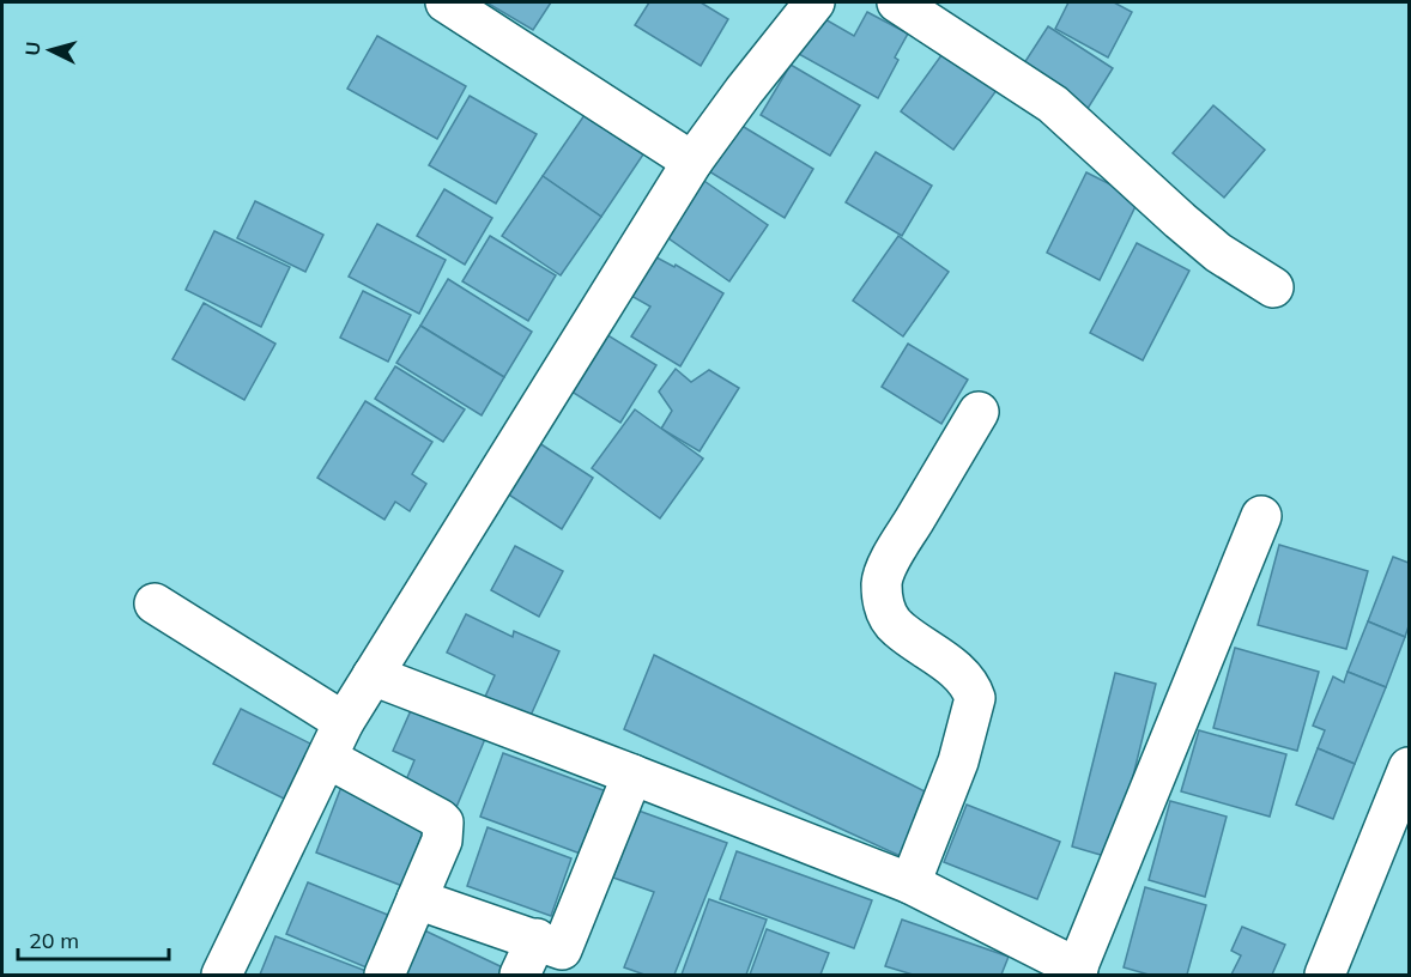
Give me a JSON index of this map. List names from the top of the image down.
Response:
{
  "scale_bar": "20 m",
  "north": "left"
}
